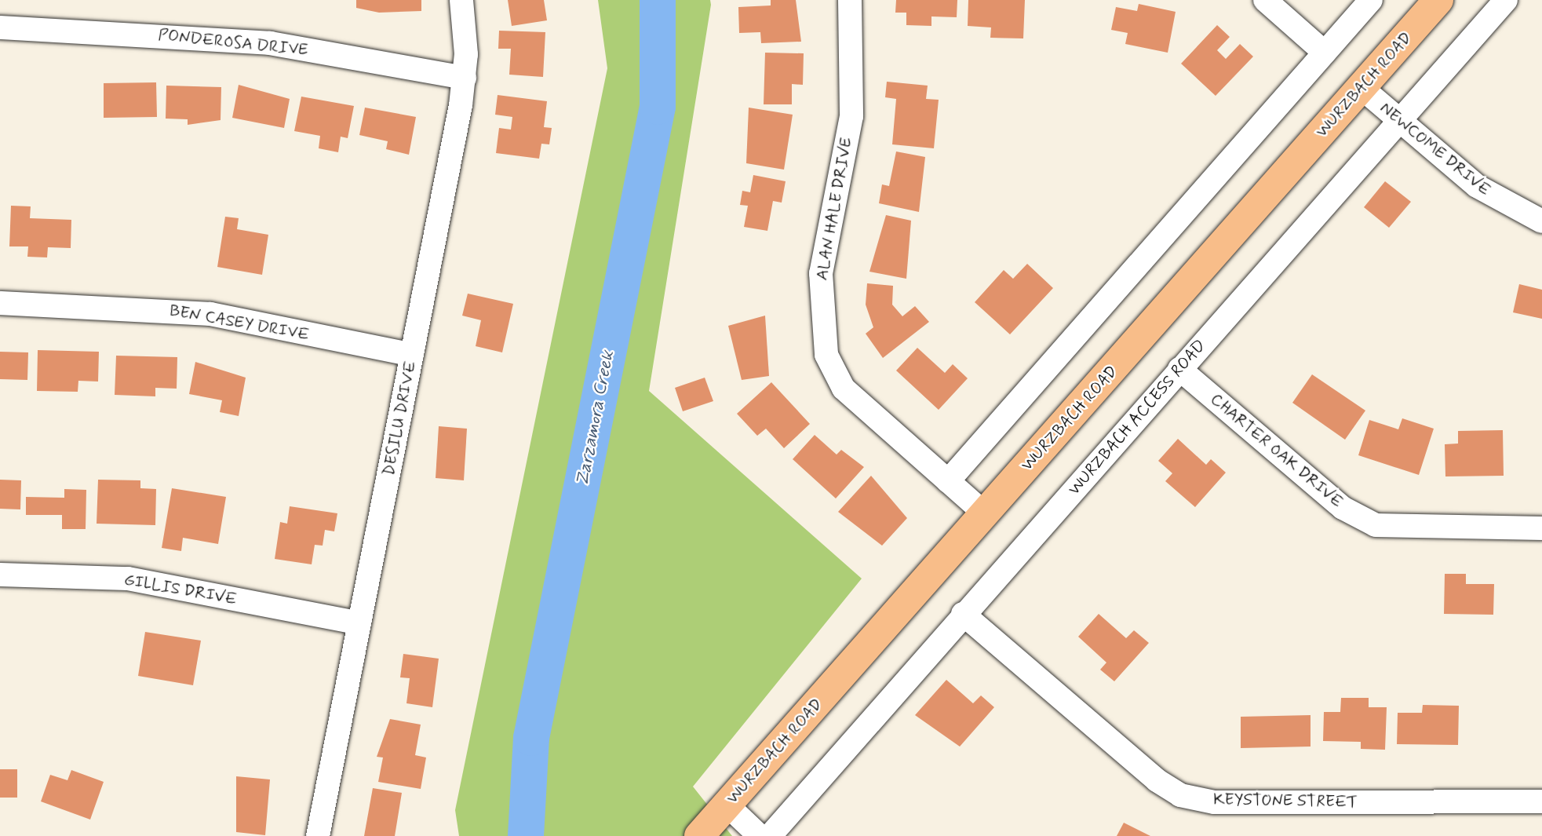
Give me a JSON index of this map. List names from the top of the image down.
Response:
{
  "streets": {
    "main road": ["WURZBACH ROAD"],
    "street": [
      "PONDEROSA DRIVE",
      "NEWCOME DRIVE",
      "ALAN HALE DRIVE",
      "BEN CASEY DRIVE",
      "WURZBACH ACCESS ROAD",
      "DESILU DRIVE",
      "CHARTER OAK DRIVE",
      "GILLIS DRIVE",
      "KEYSTONE STREET"
    ]
  },
  "crossings": [
    ["PONDEROSA DRIVE", "DESILU DRIVE"],
    ["WURZBACH ROAD", "NEWCOME DRIVE"],
    ["WURZBACH ROAD", "ALAN HALE DRIVE"],
    ["NEWCOME DRIVE", "WURZBACH ACCESS ROAD"],
    ["BEN CASEY DRIVE", "DESILU DRIVE"],
    ["WURZBACH ACCESS ROAD", "CHARTER OAK DRIVE"],
    ["WURZBACH ACCESS ROAD", "KEYSTONE STREET"],
    ["DESILU DRIVE", "GILLIS DRIVE"]
  ],
  "water": ["Zarzamora Creek"]
}
